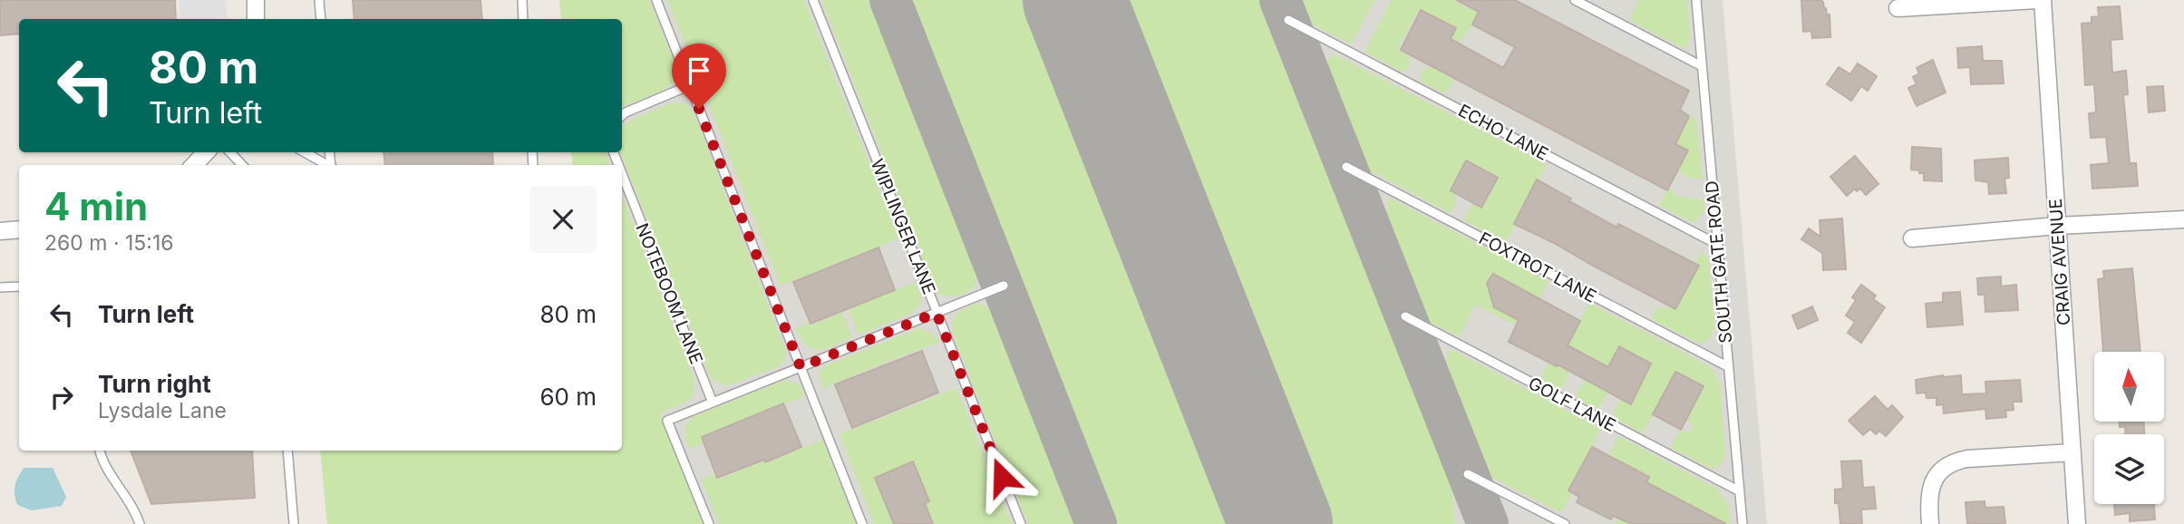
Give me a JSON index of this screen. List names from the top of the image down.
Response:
{
  "streets": {
    "street": ["CRAIG AVENUE"],
    "lane": [
      "ECHO LANE",
      "WIPLINGER LANE",
      "SOUTH GATE ROAD",
      "FOXTROT LANE",
      "NOTEBOOM LANE",
      "GOLF LANE"
    ]
  },
  "crossings": [
    ["ECHO LANE", "SOUTH GATE ROAD"],
    ["SOUTH GATE ROAD", "FOXTROT LANE"],
    ["SOUTH GATE ROAD", "GOLF LANE"]
  ],
  "north": "top",
  "page": {
    "turn": ["80 m", "Turn left"],
    "heading": ["4 min", "260 m · 15:16"],
    "list": [
      {
        "name": "Turn left",
        "value": "80 m"
      },
      {
        "name": "Turn right",
        "note": "Lysdale Lane",
        "value": "60 m"
      }
    ]
  }
}
